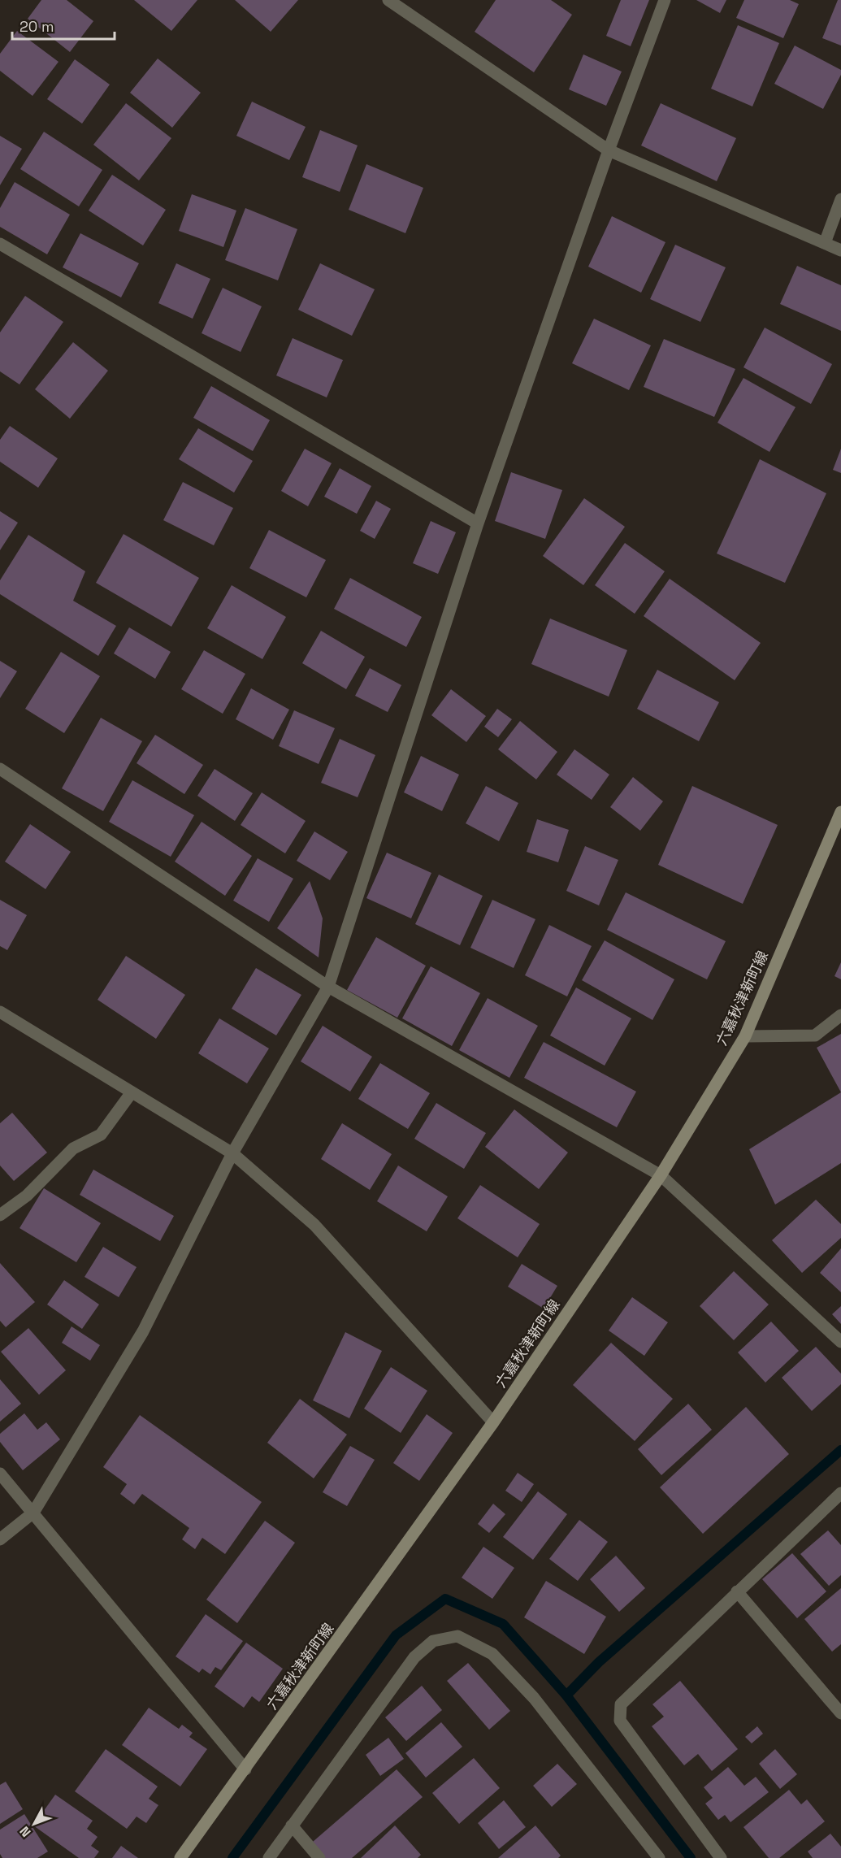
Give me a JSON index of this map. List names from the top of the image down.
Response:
{
  "streets": {
    "main road": ["六嘉秋津新町線"]
  },
  "scale_bar": "20 m",
  "north": "bottom left"
}
